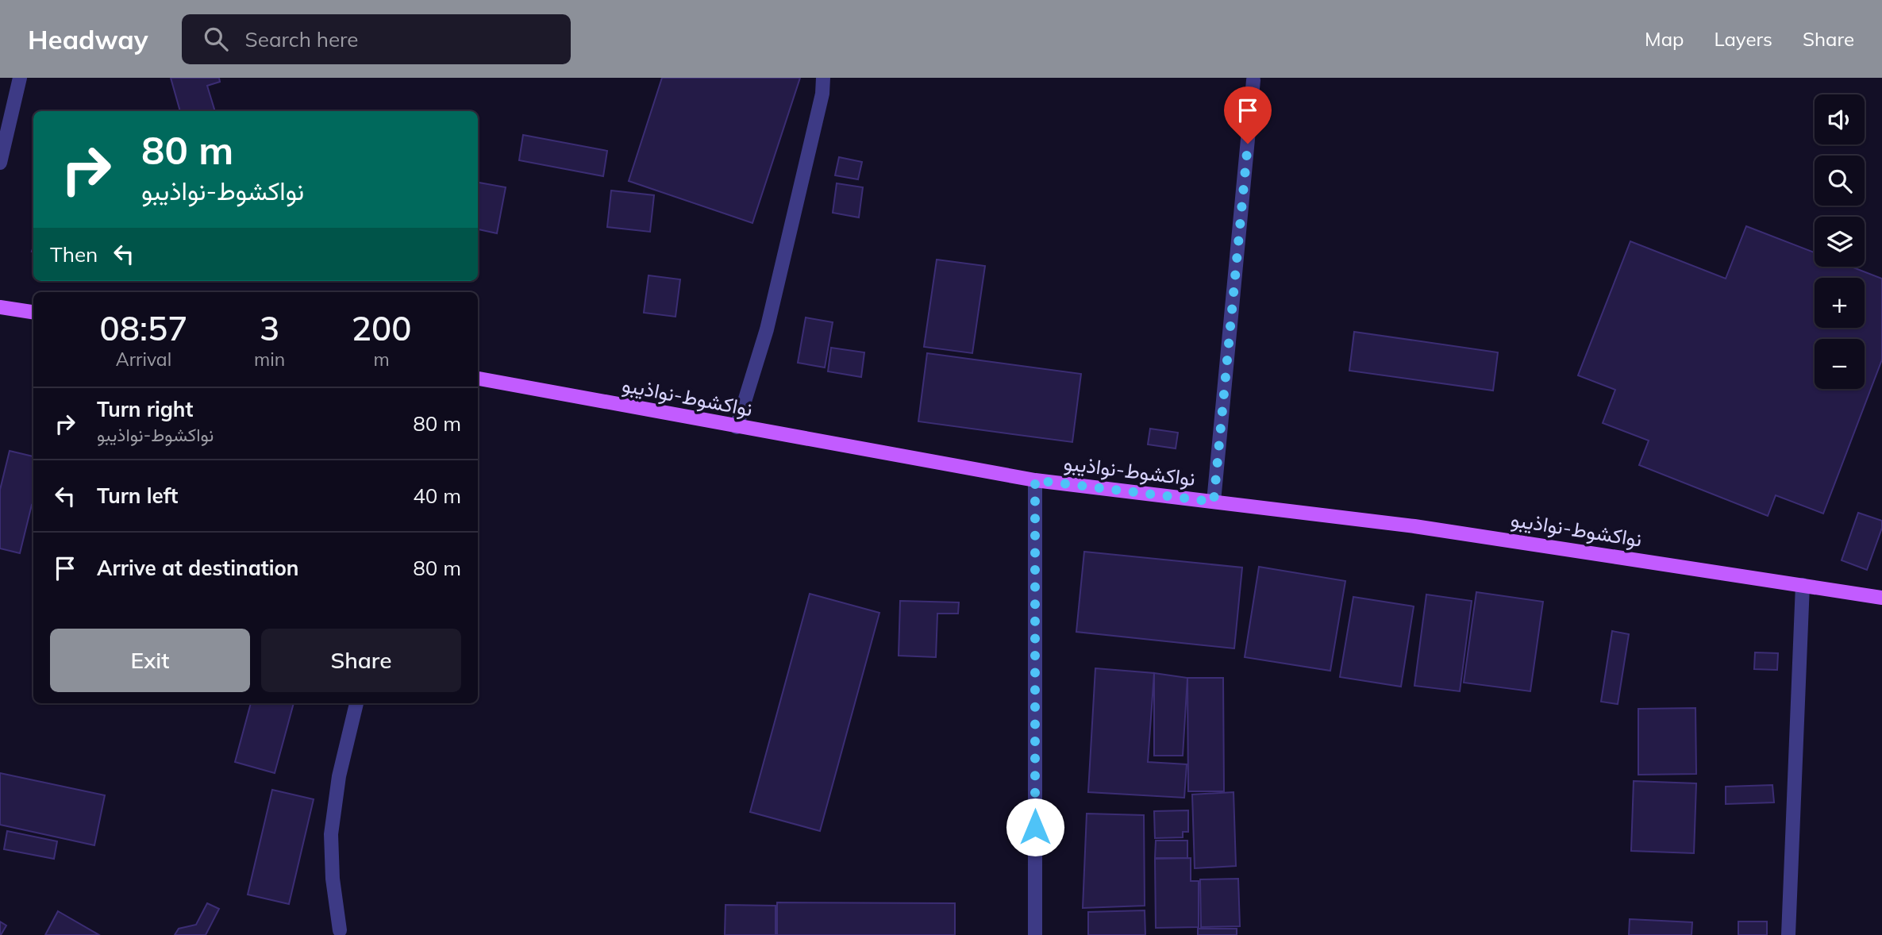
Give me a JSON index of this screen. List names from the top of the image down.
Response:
{
  "streets": {
    "main road": ["نواكشوط-نواذيبو"]
  },
  "page": {
    "header": "Headway",
    "search": "Search here",
    "nav": ["Map", "Layers", "Share"],
    "map_buttons": ["+", "−"],
    "turn": ["80 m", "نواكشوط-نواذيبو"],
    "then": "Then",
    "eta": [
      "08:57",
      "Arrival",
      "3",
      "min",
      "200",
      "m"
    ],
    "list": [
      {
        "name": "Turn right",
        "note": "نواكشوط-نواذيبو",
        "value": "80 m"
      },
      {
        "name": "Turn left",
        "value": "40 m"
      },
      {
        "name": "Arrive at destination",
        "value": "80 m"
      }
    ],
    "buttons": ["Exit", "Share"]
  }
}
